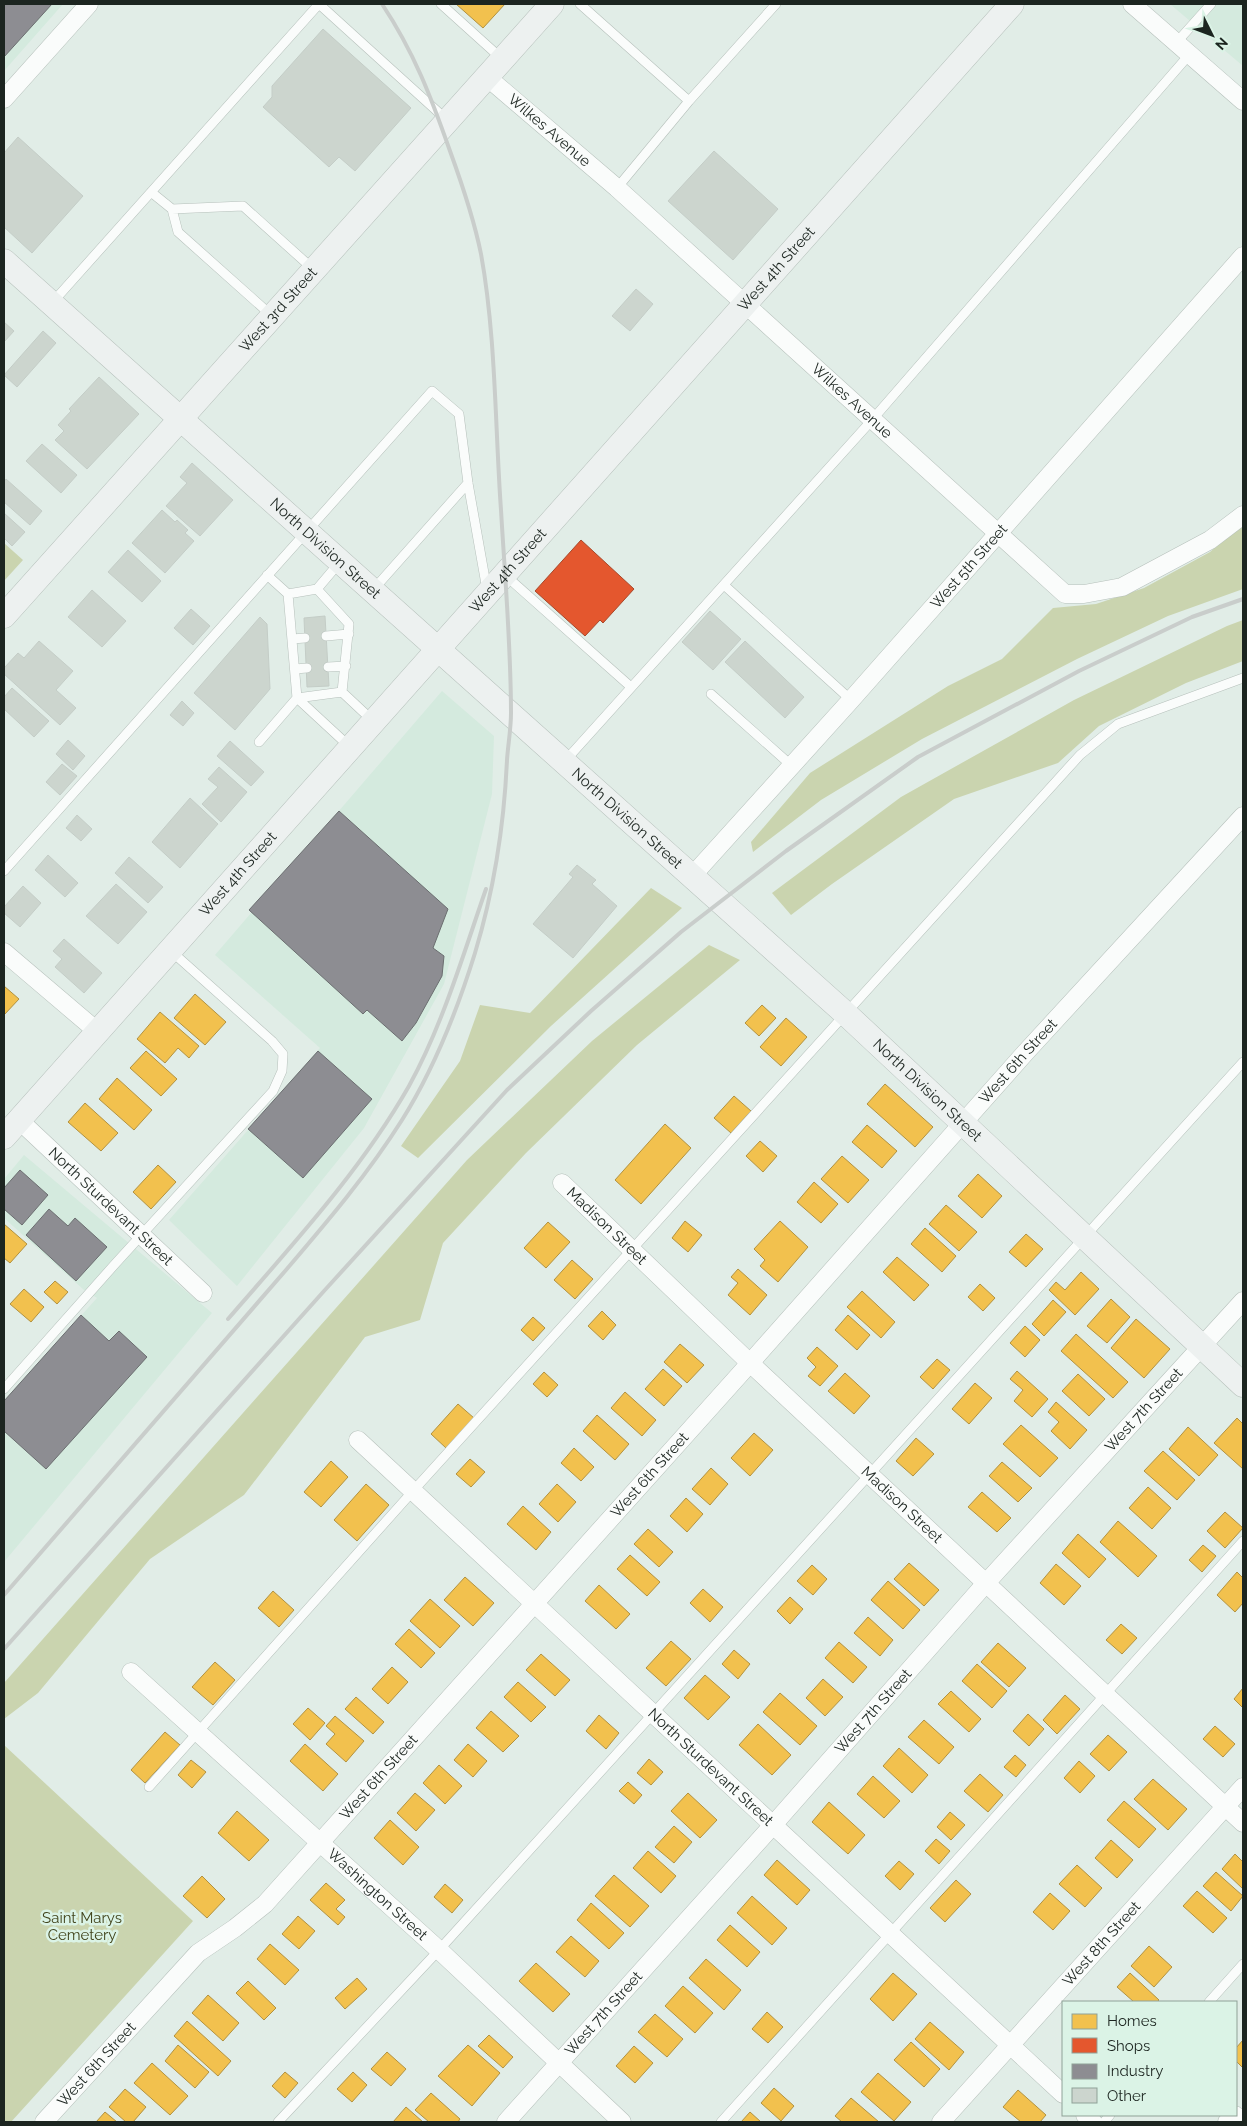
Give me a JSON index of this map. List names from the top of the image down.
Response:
{
  "streets": {
    "main road": ["West 4th Street", "West 3rd Street", "North Division Street"],
    "street": [
      "Wilkes Avenue",
      "West 5th Street",
      "West 6th Street",
      "North Sturdevant Street",
      "Madison Street",
      "West 7th Street",
      "Washington Street",
      "West 8th Street"
    ]
  },
  "crossings": [
    ["Wilkes Avenue", "West 4th Street"],
    ["Wilkes Avenue", "West 3rd Street"],
    ["Wilkes Avenue", "West 5th Street"],
    ["West 4th Street", "North Division Street"],
    ["West 4th Street", "North Sturdevant Street"],
    ["West 3rd Street", "North Division Street"],
    ["North Division Street", "West 5th Street"],
    ["North Division Street", "West 6th Street"],
    ["North Division Street", "West 7th Street"],
    ["West 6th Street", "North Sturdevant Street"],
    ["West 6th Street", "Madison Street"],
    ["West 6th Street", "Washington Street"],
    ["North Sturdevant Street", "West 7th Street"],
    ["North Sturdevant Street", "West 8th Street"],
    ["Madison Street", "West 7th Street"],
    ["Madison Street", "West 8th Street"],
    ["West 7th Street", "Washington Street"]
  ],
  "parks": ["Saint Marys Cemetery"],
  "legend": [
    "Homes",
    "Shops",
    "Industry",
    "Other"
  ],
  "north": "bottom right"
}
